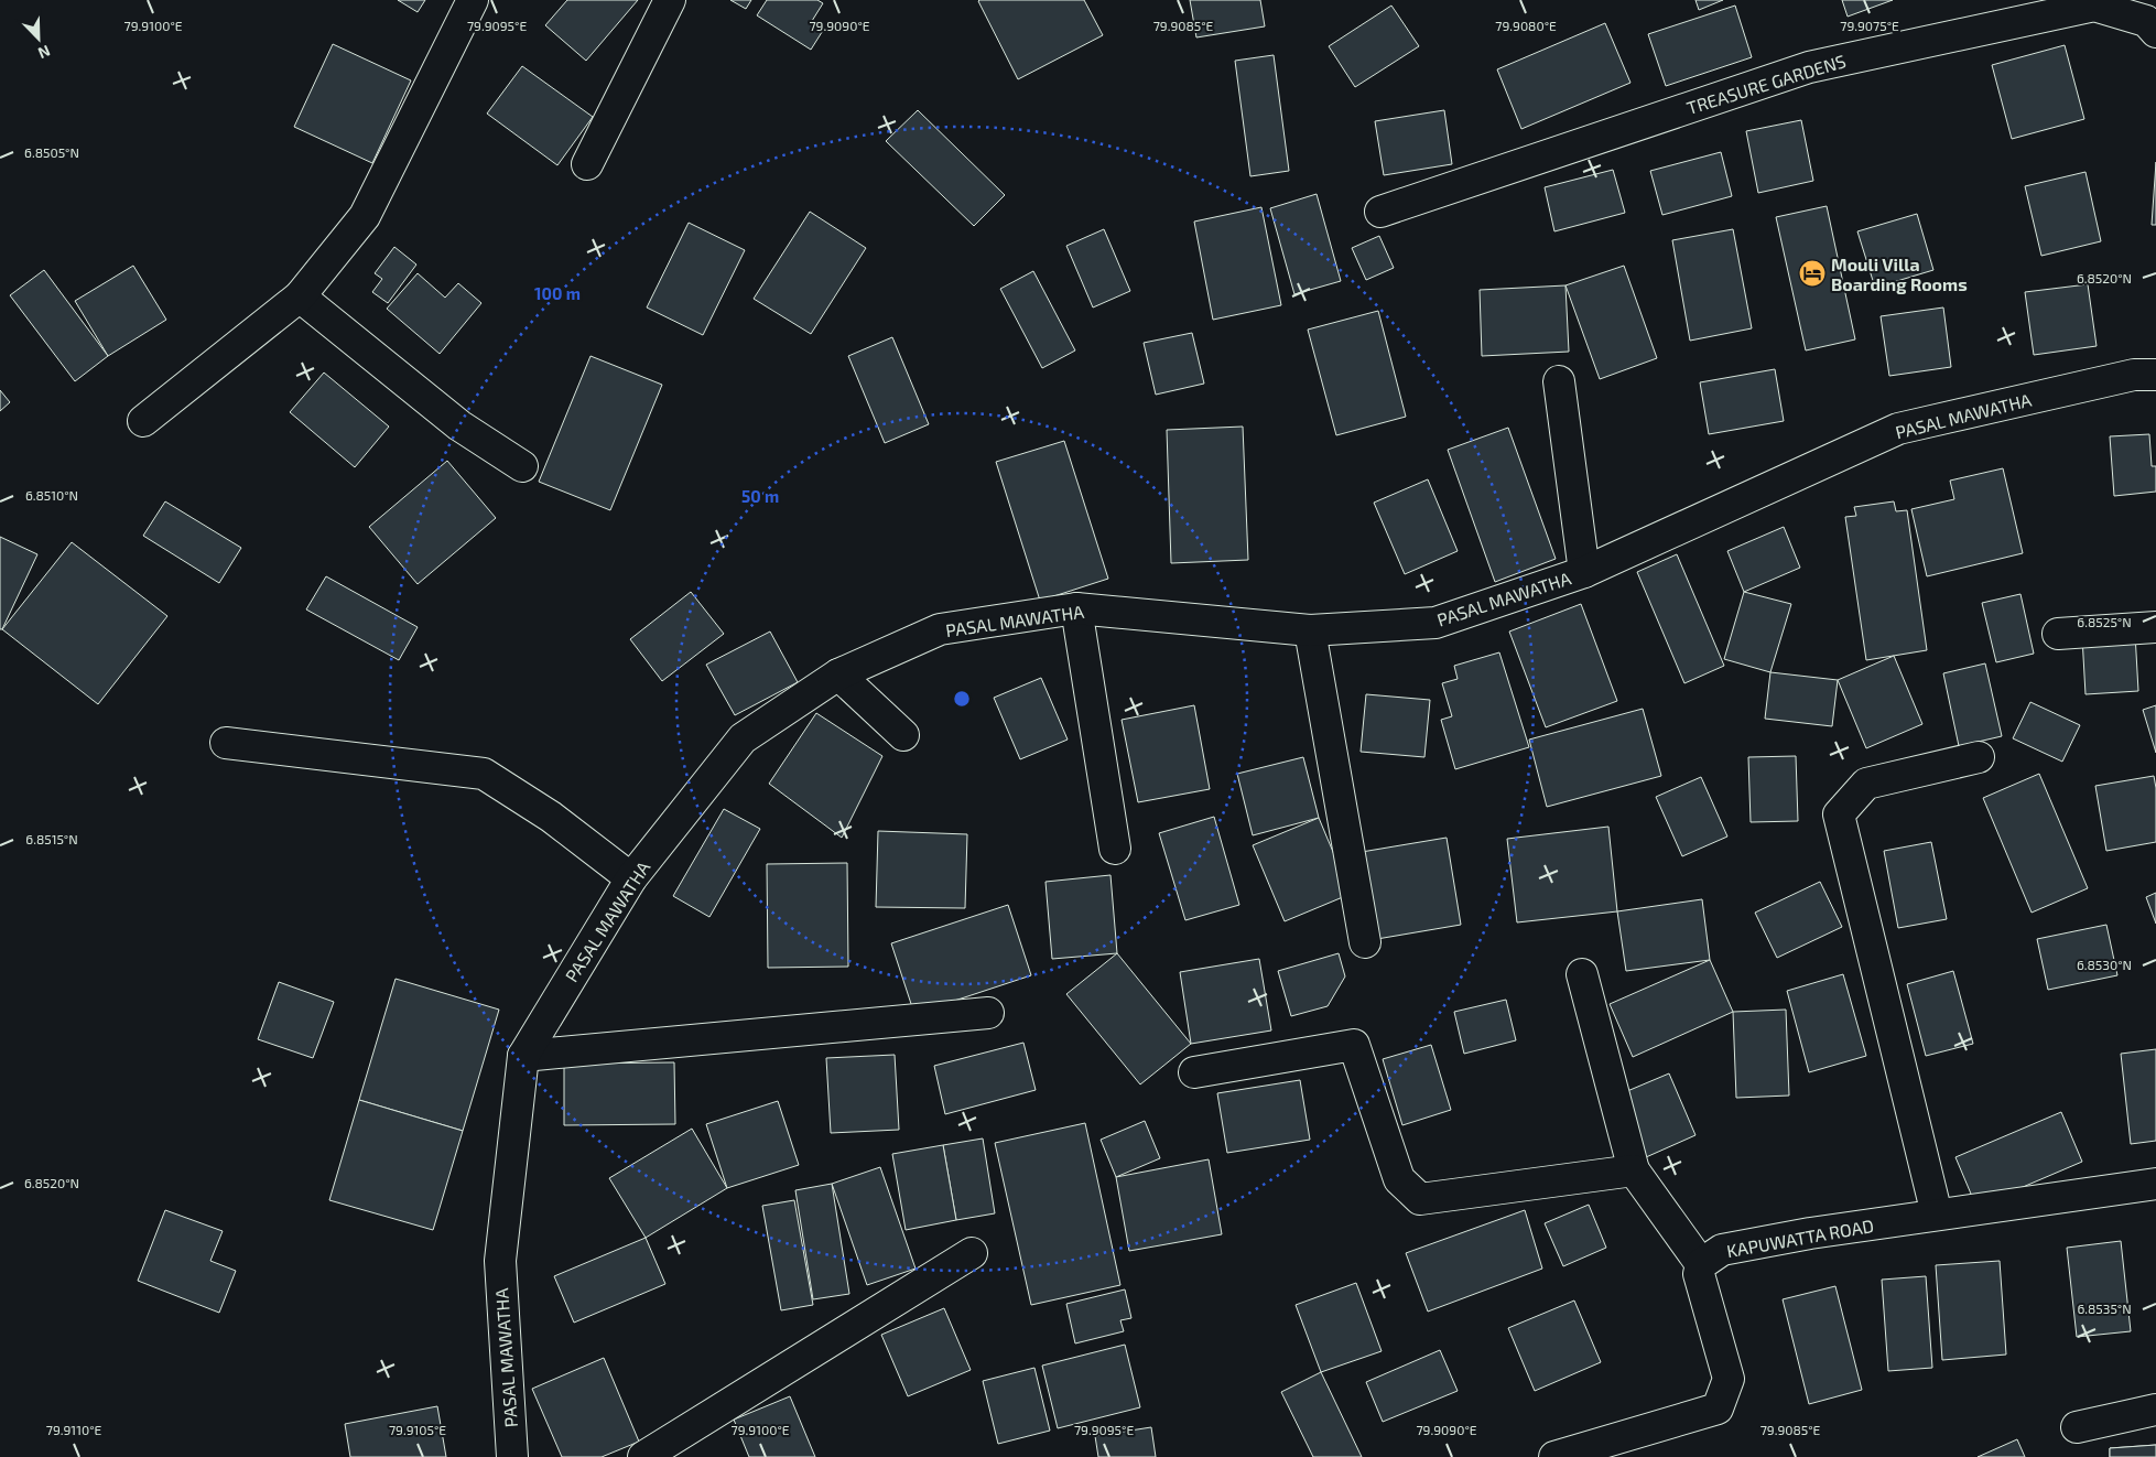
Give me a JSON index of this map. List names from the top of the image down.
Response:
{
  "streets": {
    "street": ["TREASURE GARDENS", "PASAL MAWATHA", "KAPUWATTA ROAD"]
  },
  "places": {
    "hotel": ["Mouli Villa Boarding Rooms"]
  },
  "north": "bottom right",
  "coordinates": [
    "79.9100°E",
    "79.9095°E",
    "79.9090°E",
    "79.9085°E",
    "79.9080°E",
    "79.9075°E",
    "6.8505°N",
    "6.8520°N",
    "6.8510°N",
    "6.8525°N",
    "6.8515°N",
    "6.8530°N",
    "6.8535°N",
    "79.9110°E",
    "79.9105°E"
  ],
  "rings": ["100 m", "50 m"]
}
